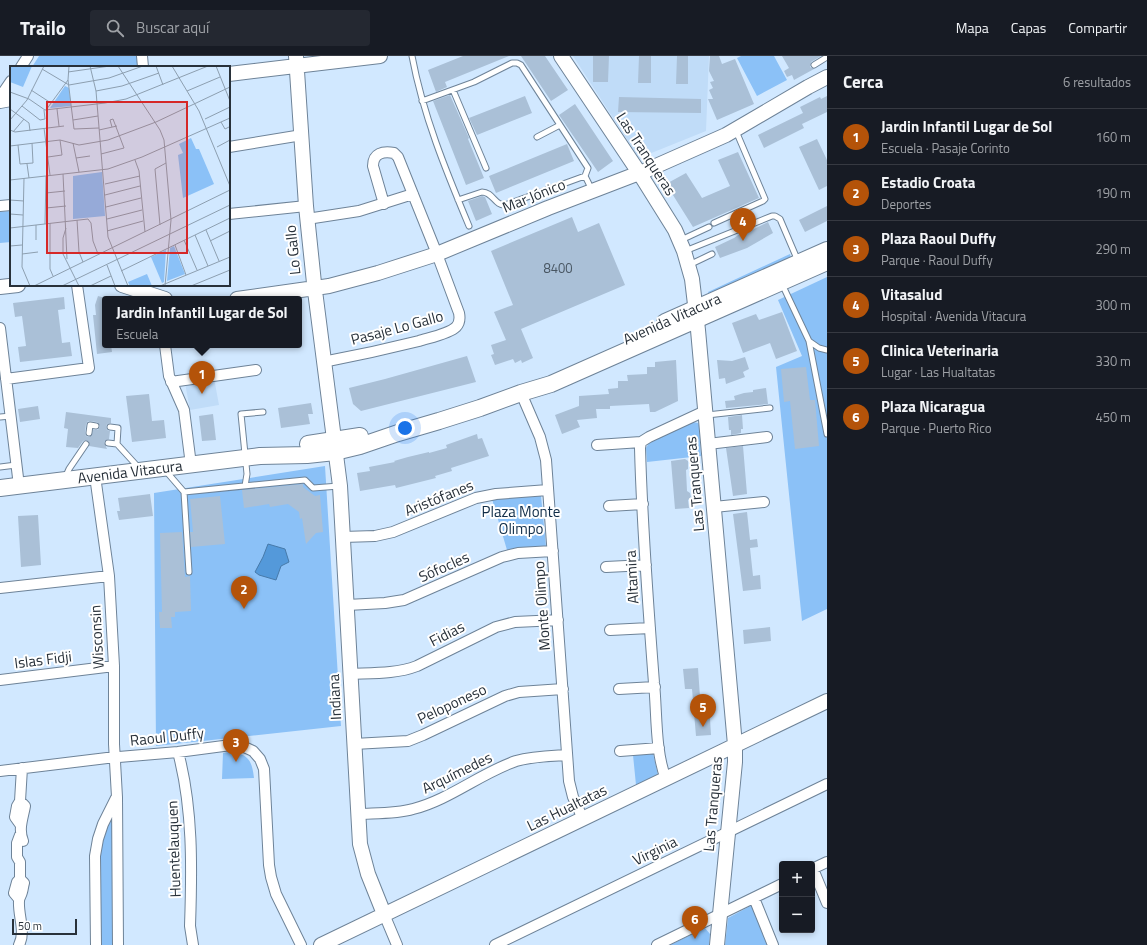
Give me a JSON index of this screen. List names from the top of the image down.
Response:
{
  "streets": {
    "main road": ["Avenida Vitacura"],
    "street": [
      "Las Tranqueras",
      "Mar Jónico",
      "Lo Gallo",
      "Pasaje Lo Gallo",
      "Aristófanes",
      "Sófocles",
      "Altamira",
      "Monte Olimpo",
      "Fidias",
      "Wisconsin",
      "Islas Fidji",
      "Indiana",
      "Peloponeso",
      "Raoul Duffy",
      "Arquímedes",
      "Las Hualtatas",
      "Huentelauquen",
      "Virginia"
    ]
  },
  "crossings": [
    ["Las Tranqueras", "Mar Jónico"],
    ["Las Tranqueras", "Avenida Vitacura"],
    ["Las Tranqueras", "Las Hualtatas"],
    ["Las Tranqueras", "Virginia"],
    ["Mar Jónico", "Lo Gallo"],
    ["Mar Jónico", "Pasaje Lo Gallo"],
    ["Lo Gallo", "Avenida Vitacura"],
    ["Lo Gallo", "Pasaje Lo Gallo"],
    ["Lo Gallo", "Indiana"],
    ["Avenida Vitacura", "Monte Olimpo"],
    ["Avenida Vitacura", "Wisconsin"],
    ["Avenida Vitacura", "Indiana"],
    ["Aristófanes", "Monte Olimpo"],
    ["Aristófanes", "Indiana"],
    ["Sófocles", "Monte Olimpo"],
    ["Sófocles", "Indiana"],
    ["Altamira", "Las Hualtatas"],
    ["Monte Olimpo", "Fidias"],
    ["Monte Olimpo", "Peloponeso"],
    ["Monte Olimpo", "Arquímedes"],
    ["Monte Olimpo", "Las Hualtatas"],
    ["Fidias", "Indiana"],
    ["Wisconsin", "Islas Fidji"],
    ["Wisconsin", "Raoul Duffy"],
    ["Indiana", "Peloponeso"],
    ["Indiana", "Arquímedes"],
    ["Indiana", "Las Hualtatas"],
    ["Raoul Duffy", "Huentelauquen"]
  ],
  "parks": ["Plaza Monte Olimpo"],
  "house_numbers": ["8400"],
  "scale_bar": "50 m",
  "page": {
    "header": "Trailo",
    "search": "Buscar aquí",
    "nav": ["Mapa", "Capas", "Compartir"],
    "heading": ["Cerca", "6 resultados"],
    "list": [
      {
        "mark": "1",
        "name": "Jardin Infantil Lugar de Sol",
        "note": "Escuela · Pasaje Corinto",
        "value": "160 m"
      },
      {
        "mark": "2",
        "name": "Estadio Croata",
        "note": "Deportes",
        "value": "190 m"
      },
      {
        "mark": "3",
        "name": "Plaza Raoul Duffy",
        "note": "Parque · Raoul Duffy",
        "value": "290 m"
      },
      {
        "mark": "4",
        "name": "Vitasalud",
        "note": "Hospital · Avenida Vitacura",
        "value": "300 m"
      },
      {
        "mark": "5",
        "name": "Clinica Veterinaria",
        "note": "Lugar · Las Hualtatas",
        "value": "330 m"
      },
      {
        "mark": "6",
        "name": "Plaza Nicaragua",
        "note": "Parque · Puerto Rico",
        "value": "450 m"
      }
    ],
    "pins": [
      "4",
      "1",
      "2",
      "5",
      "3",
      "6"
    ],
    "popup": ["Jardin Infantil Lugar de Sol", "Escuela"],
    "map_buttons": ["+", "−"],
    "scale": "50 m"
  }
}
